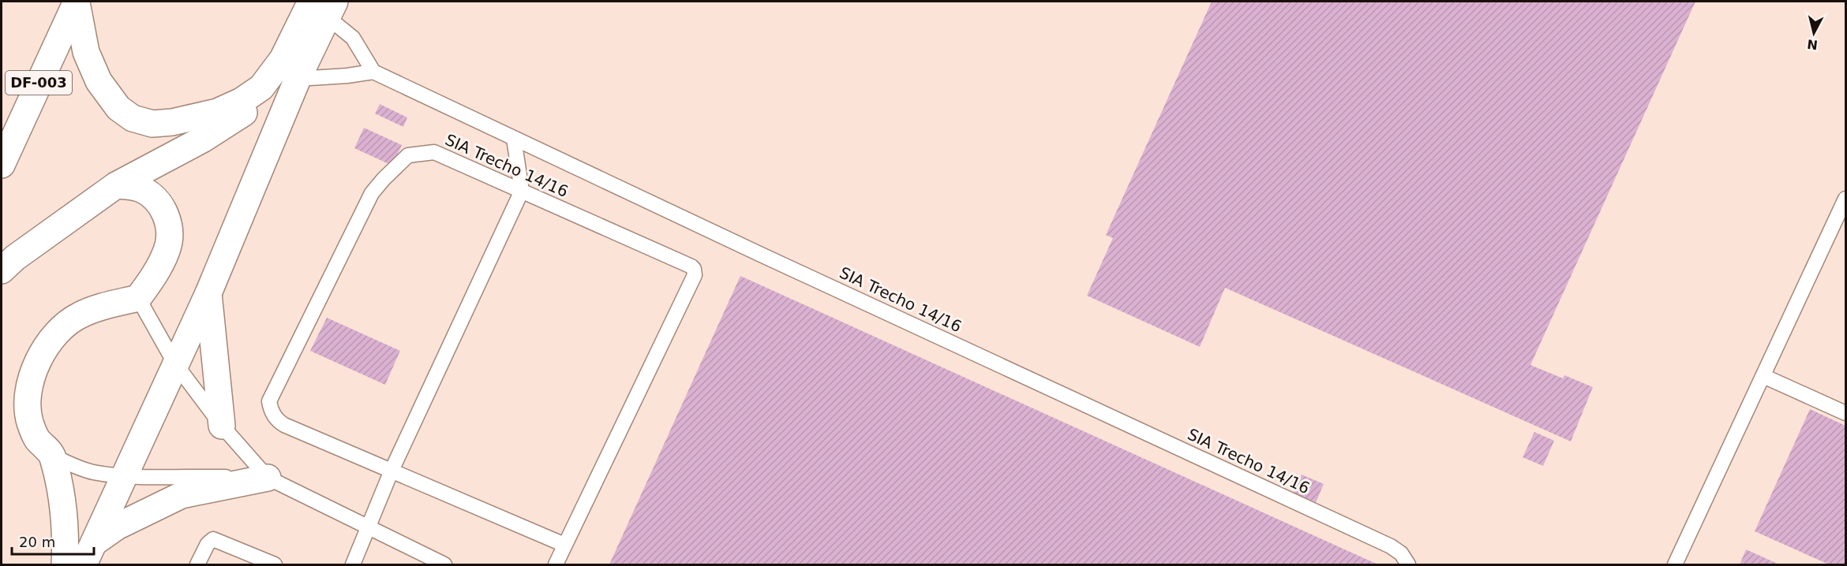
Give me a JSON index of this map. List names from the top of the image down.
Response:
{
  "streets": {
    "main road": ["DF-003"],
    "lane": ["SIA Trecho 14/16"]
  },
  "scale_bar": "20 m",
  "north": "bottom"
}
